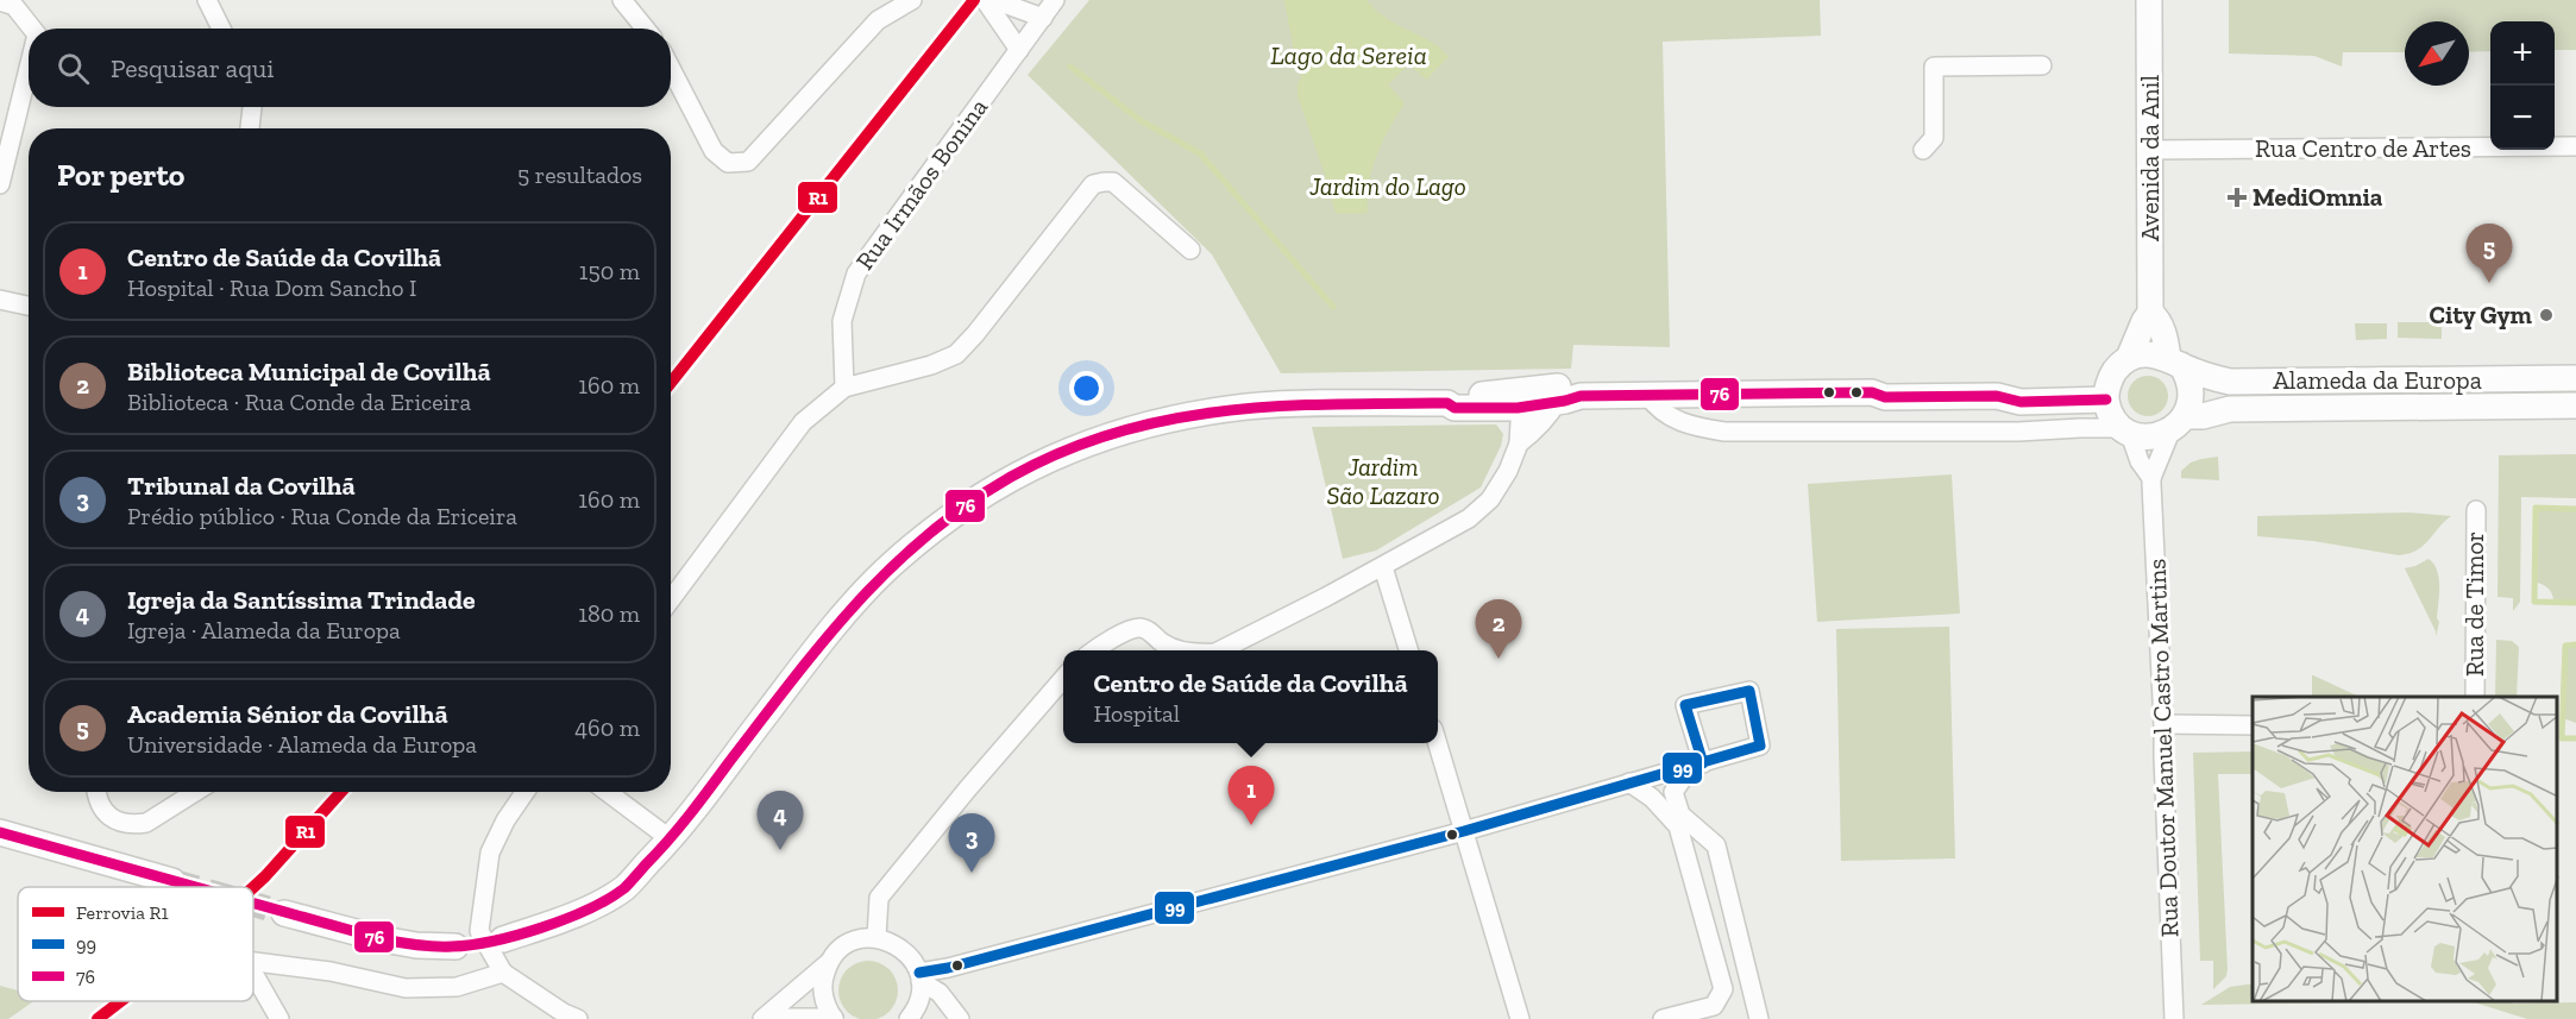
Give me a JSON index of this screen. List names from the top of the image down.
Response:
{
  "streets": {
    "main road": ["Avenida da Anil", "Alameda da Europa"],
    "street": [
      "Rua Centro de Artes",
      "Rua Irmãos Bonina",
      "Rua de Timor",
      "Rua Doutor Manuel Castro Martins"
    ]
  },
  "crossings": [
    ["Rua Centro de Artes", "Avenida da Anil"],
    ["Avenida da Anil", "Alameda da Europa"],
    ["Avenida da Anil", "Rua Doutor Manuel Castro Martins"],
    ["Alameda da Europa", "Rua Doutor Manuel Castro Martins"]
  ],
  "water": ["Lago da Sereia"],
  "parks": ["Jardim do Lago", "Jardim São Lazaro"],
  "places": {
    "health": ["MediOmnia"],
    "other": ["City Gym"]
  },
  "lines": ["rail line R1", "transit line 76", "transit line 99"],
  "legend": ["Ferrovia R1", "99", "76"],
  "north": "bottom left",
  "page": {
    "map_buttons": ["+", "−"],
    "search": "Pesquisar aqui",
    "heading": ["Por perto", "5 resultados"],
    "list": [
      {
        "mark": "1",
        "name": "Centro de Saúde da Covilhã",
        "note": "Hospital · Rua Dom Sancho I",
        "value": "150 m"
      },
      {
        "mark": "2",
        "name": "Biblioteca Municipal de Covilhã",
        "note": "Biblioteca · Rua Conde da Ericeira",
        "value": "160 m"
      },
      {
        "mark": "3",
        "name": "Tribunal da Covilhã",
        "note": "Prédio público · Rua Conde da Ericeira",
        "value": "160 m"
      },
      {
        "mark": "4",
        "name": "Igreja da Santíssima Trindade",
        "note": "Igreja · Alameda da Europa",
        "value": "180 m"
      },
      {
        "mark": "5",
        "name": "Academia Sénior da Covilhã",
        "note": "Universidade · Alameda da Europa",
        "value": "460 m"
      }
    ],
    "pins": [
      "5",
      "2",
      "1",
      "4",
      "3"
    ],
    "popup": ["Centro de Saúde da Covilhã", "Hospital"]
  }
}
